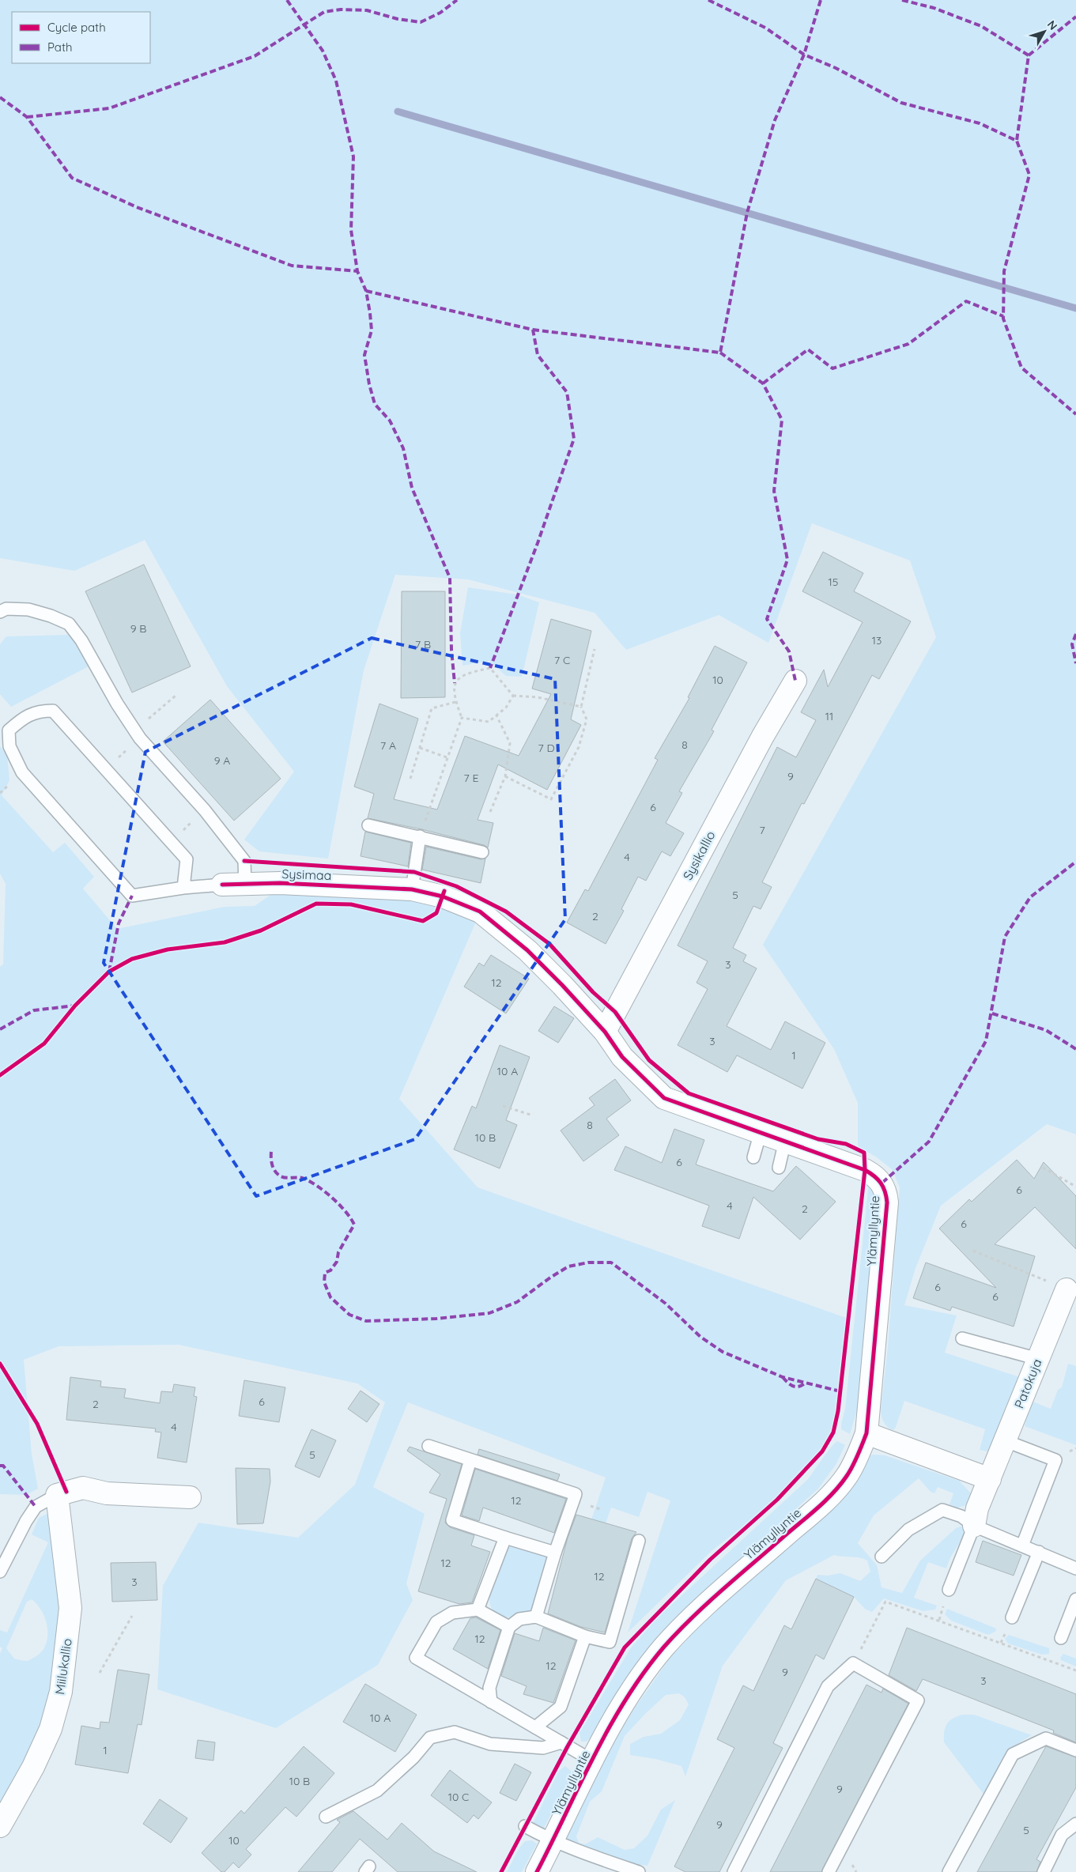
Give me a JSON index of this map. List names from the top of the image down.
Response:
{
  "streets": {
    "street": [
      "Sysikallio",
      "Sysimaa",
      "Ylämyllyntie",
      "Patokuja",
      "Miilukallio"
    ]
  },
  "crossings": [
    ["Sysikallio", "Sysimaa"],
    ["Sysimaa", "Ylämyllyntie"]
  ],
  "house_numbers": [
    "15",
    "9 B",
    "13",
    "7 B",
    "7 C",
    "10",
    "11",
    "8",
    "7 A",
    "7 D",
    "9 A",
    "9",
    "7 E",
    "6",
    "7",
    "4",
    "5",
    "2",
    "3",
    "12",
    "3",
    "1",
    "10 A",
    "8",
    "10 B",
    "6",
    "6",
    "4",
    "2",
    "6",
    "6",
    "6",
    "6",
    "2",
    "4",
    "5",
    "12",
    "12",
    "12",
    "3",
    "12",
    "12",
    "9",
    "3",
    "10 A",
    "1",
    "10 B",
    "9",
    "10 C",
    "9",
    "5",
    "10"
  ],
  "legend": ["Cycle path", "Path"],
  "north": "top right"
}
